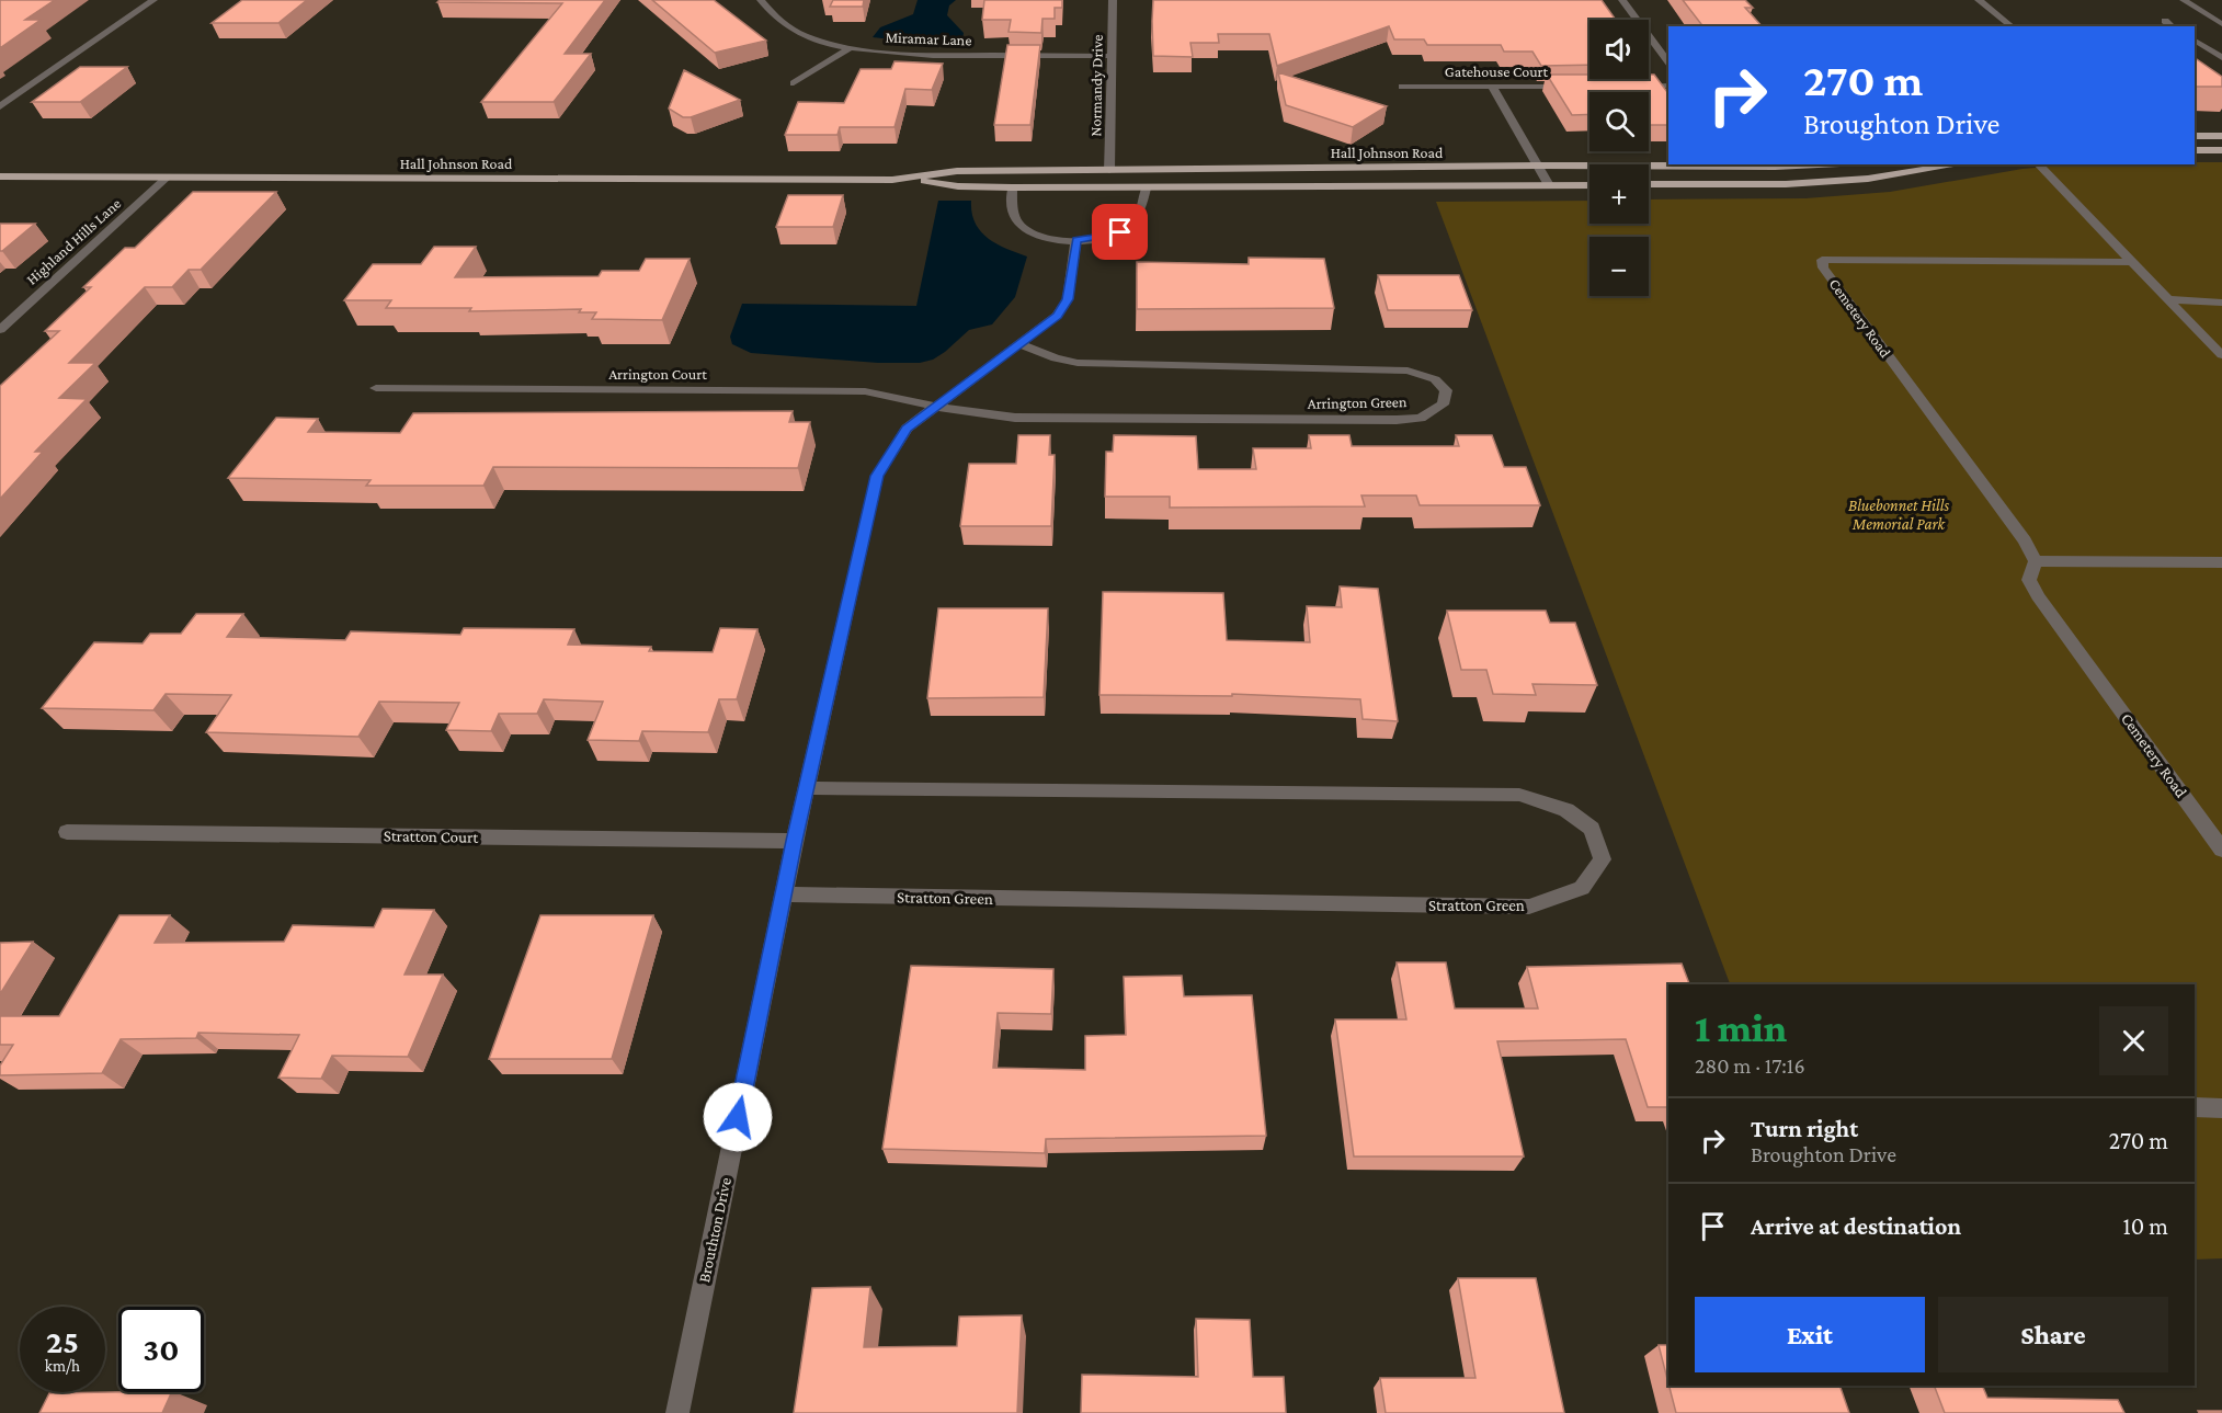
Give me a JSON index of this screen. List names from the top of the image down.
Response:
{
  "streets": {
    "main road": ["Hall Johnson Road"],
    "street": [
      "Miramar Lane",
      "Gatehouse Court",
      "Normandy Drive",
      "Highland Hills Lane",
      "Cemetery Road",
      "Arrington Court",
      "Arrington Green",
      "Stratton Court",
      "Stratton Green",
      "Brouthton Drive"
    ]
  },
  "crossings": [
    ["Miramar Lane", "Normandy Drive"],
    ["Normandy Drive", "Hall Johnson Road"],
    ["Hall Johnson Road", "Highland Hills Lane"],
    ["Arrington Court", "Arrington Green"],
    ["Arrington Court", "Brouthton Drive"],
    ["Arrington Green", "Brouthton Drive"],
    ["Stratton Court", "Brouthton Drive"],
    ["Stratton Green", "Brouthton Drive"]
  ],
  "parks": ["Bluebonnet Hills Memorial Park"],
  "page": {
    "map_buttons": ["+", "−"],
    "turn": ["270 m", "Broughton Drive"],
    "heading": ["1 min", "280 m · 17:16"],
    "list": [
      {
        "name": "Turn right",
        "note": "Broughton Drive",
        "value": "270 m"
      },
      {
        "name": "Arrive at destination",
        "value": "10 m"
      }
    ],
    "buttons": ["Exit", "Share"],
    "speed": "25 km/h",
    "limit": "30"
  }
}
